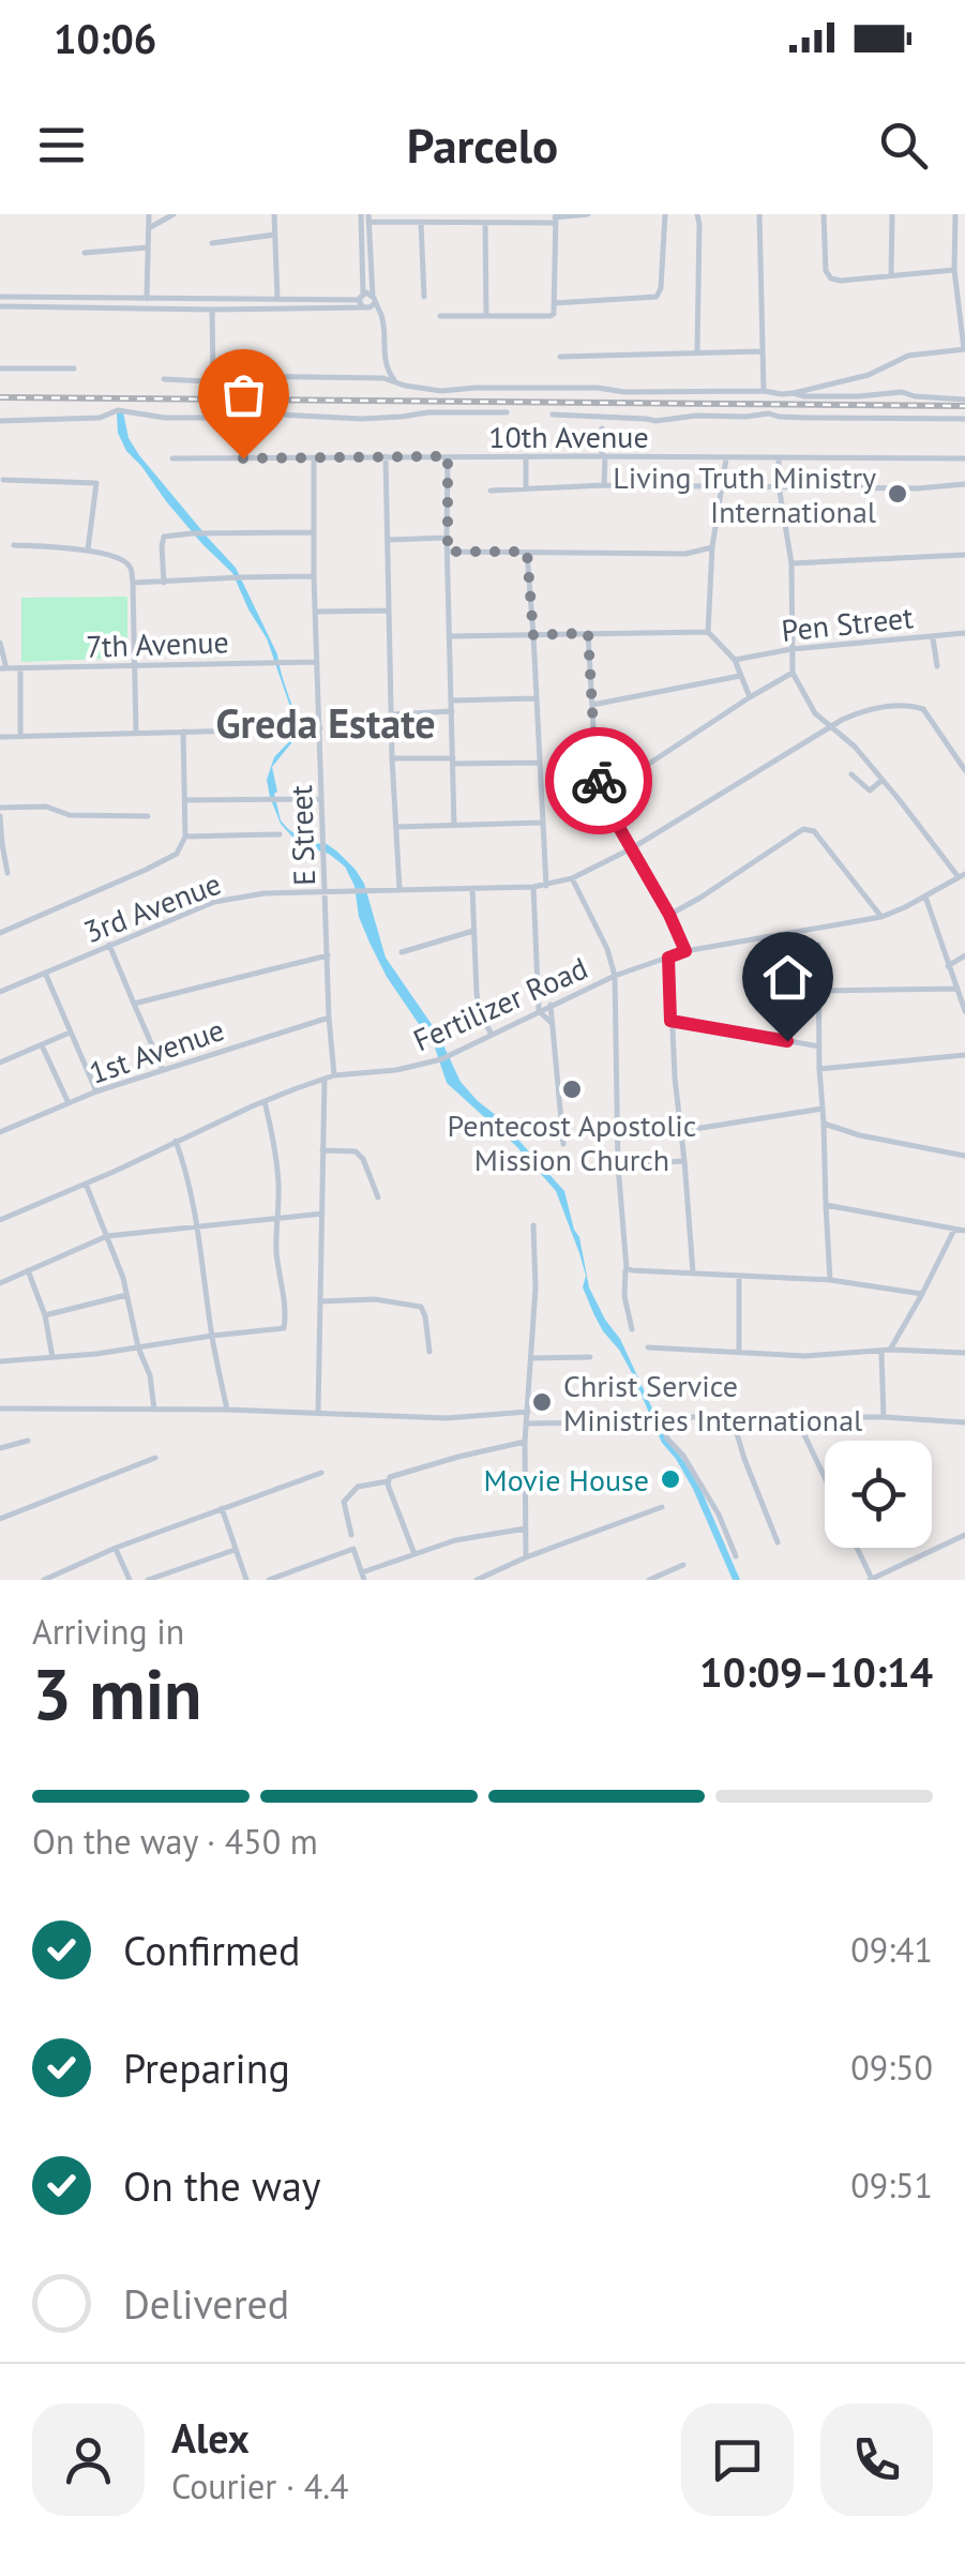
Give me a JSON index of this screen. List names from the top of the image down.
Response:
{
  "streets": {
    "street": [
      "10th Avenue",
      "Pen Street",
      "7th Avenue",
      "E Street",
      "3rd Avenue",
      "Fertilizer Road",
      "1st Avenue"
    ]
  },
  "crossings": [
    ["10th Avenue", "E Street"],
    ["7th Avenue", "E Street"],
    ["E Street", "3rd Avenue"],
    ["E Street", "Fertilizer Road"],
    ["E Street", "1st Avenue"]
  ],
  "districts": ["Greda Estate"],
  "places": [
    "Living Truth Ministry International",
    "Pentecost Apostolic Mission Church",
    "Christ Service Ministries International",
    "Movie House"
  ],
  "page": {
    "status": "10:06",
    "header": "Parcelo",
    "heading": ["3 min", "Arriving in", "10:09–10:14"],
    "panel": ["Alex", "Courier · 4.4"],
    "bar": "On the way · 450 m",
    "list": [
      ["Confirmed", "09:41"],
      ["Preparing", "09:50"],
      ["On the way", "09:51"],
      "Delivered"
    ]
  }
}
